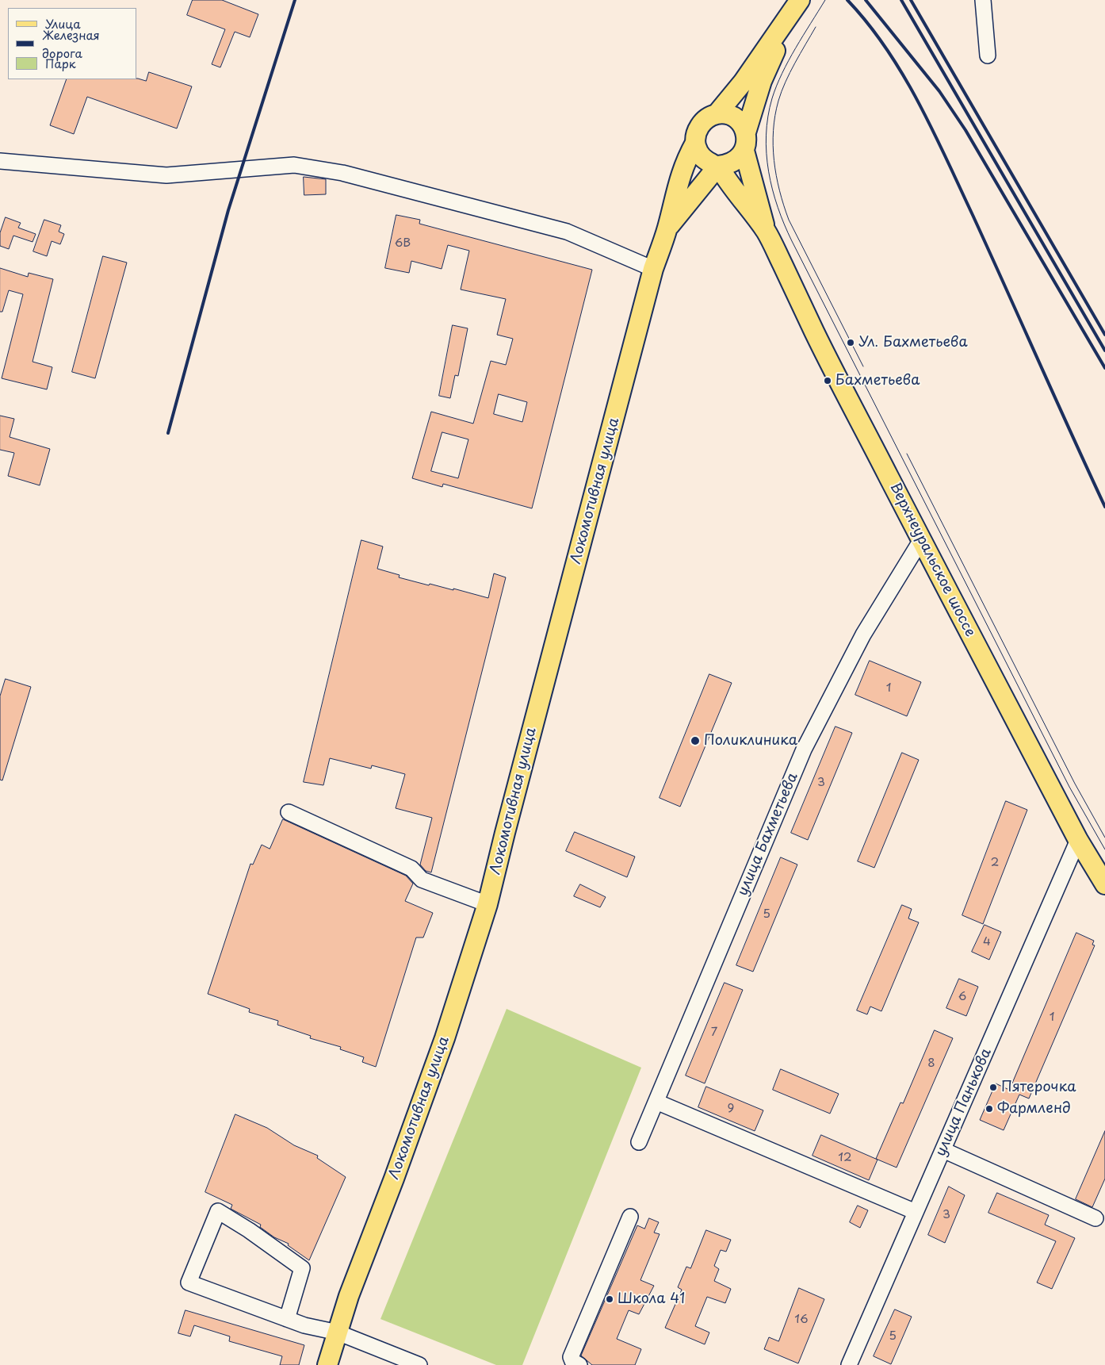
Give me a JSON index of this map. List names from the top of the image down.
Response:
{
  "streets": {
    "main road": ["Локомотивная улица", "Верхнеуральское шоссе"],
    "street": ["улица Бахметьева", "улица Панькова"]
  },
  "crossings": [
    ["Верхнеуральское шоссе", "улица Бахметьева"],
    ["Верхнеуральское шоссе", "улица Панькова"]
  ],
  "places": [
    "Ул. Бахметьева",
    "Бахметьева",
    "Поликлиника",
    "Пятерочка",
    "Фармленд",
    "Школа 41"
  ],
  "house_numbers": [
    "6В",
    "1",
    "3",
    "2",
    "5",
    "4",
    "6",
    "1",
    "7",
    "8",
    "9",
    "12",
    "3",
    "16",
    "5"
  ],
  "legend": ["Улица", "Железная дорога", "Парк"]
}
